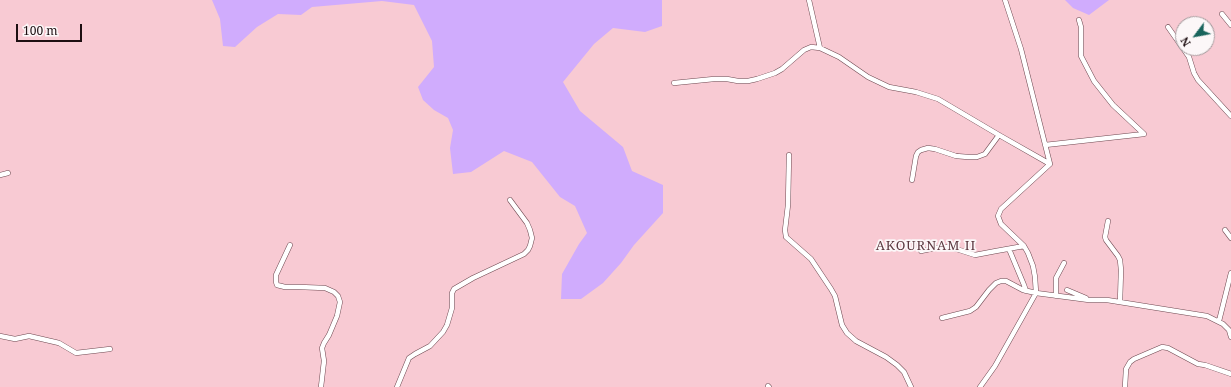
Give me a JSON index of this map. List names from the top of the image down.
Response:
{
  "districts": ["AKOURNAM II"],
  "scale_bar": "100 m",
  "north": "bottom left"
}
